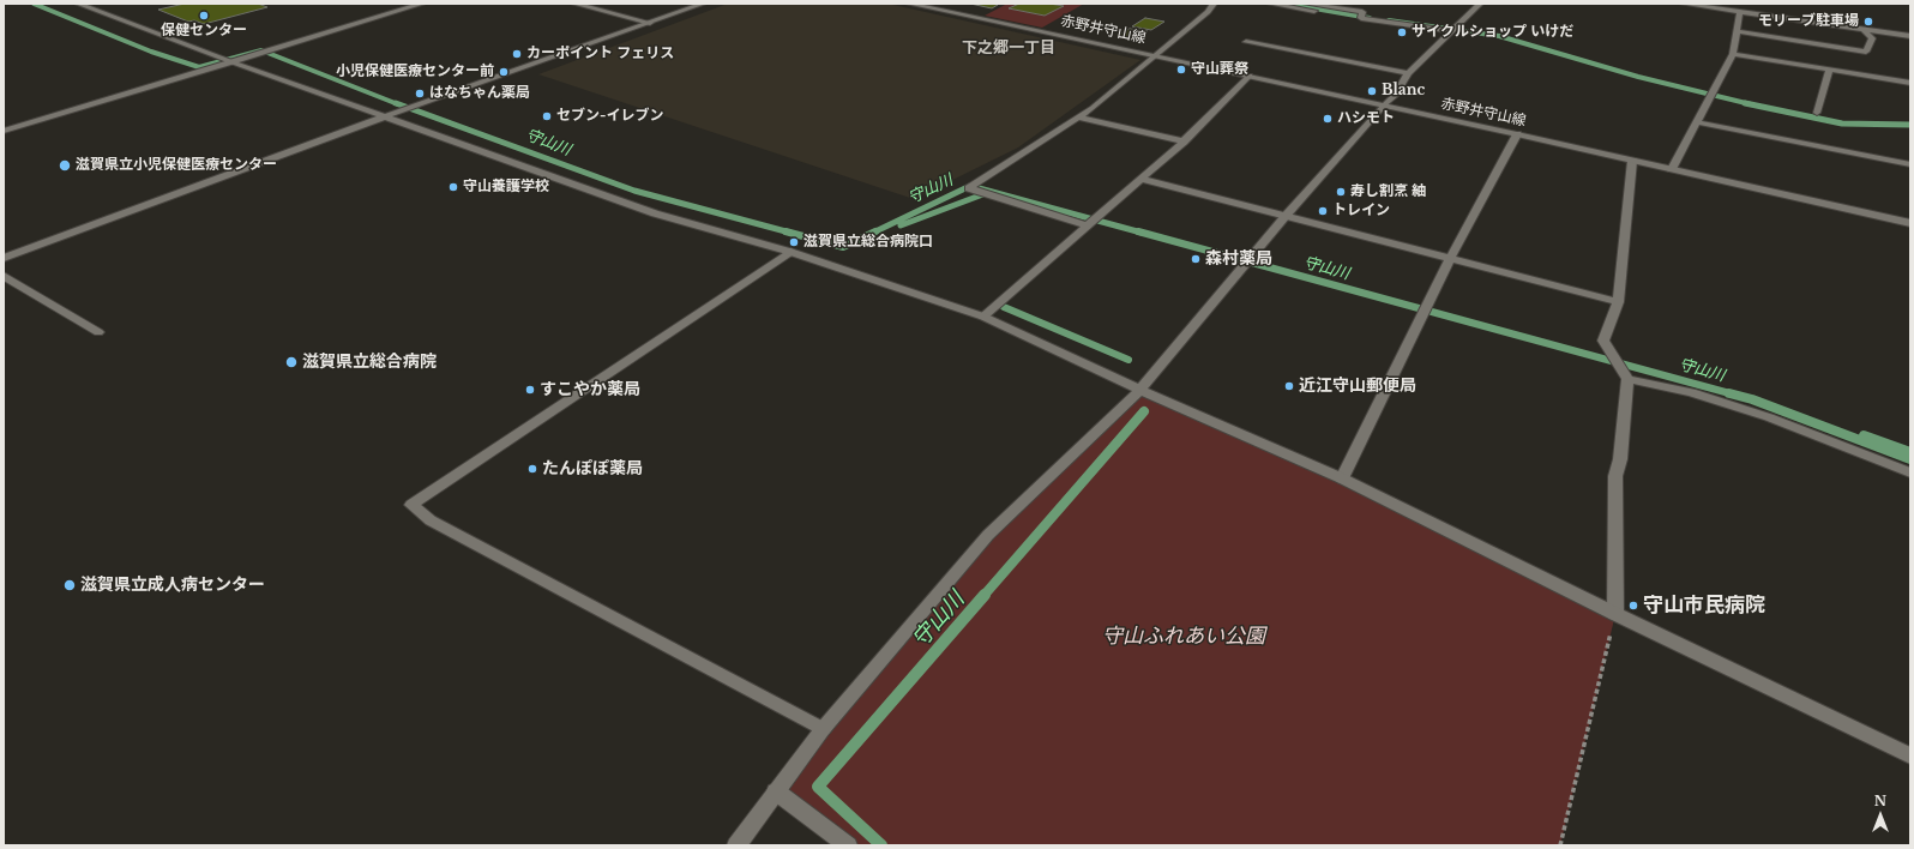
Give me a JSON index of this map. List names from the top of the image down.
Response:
{
  "streets": {
    "street": ["赤野井守山線"]
  },
  "districts": ["下之郷一丁目"],
  "water": ["守山川"],
  "parks": ["守山ふれあい公園"],
  "places": [
    "保健センター",
    "モリーブ駐車場",
    "サイクルショップ いけだ",
    "カーポイント フェリス",
    "守山葬祭",
    "小児保健医療センター前",
    "Blanc",
    "はなちゃん薬局",
    "セブン-イレブン",
    "ハシモト",
    "滋賀県立小児保健医療センター",
    "守山養護学校",
    "寿し割烹 紬",
    "トレイン",
    "滋賀県立総合病院口",
    "森村薬局",
    "滋賀県立総合病院",
    "近江守山郵便局",
    "すこやか薬局",
    "たんぽぽ薬局",
    "滋賀県立成人病センター",
    "守山市民病院"
  ],
  "north": "top"
}
